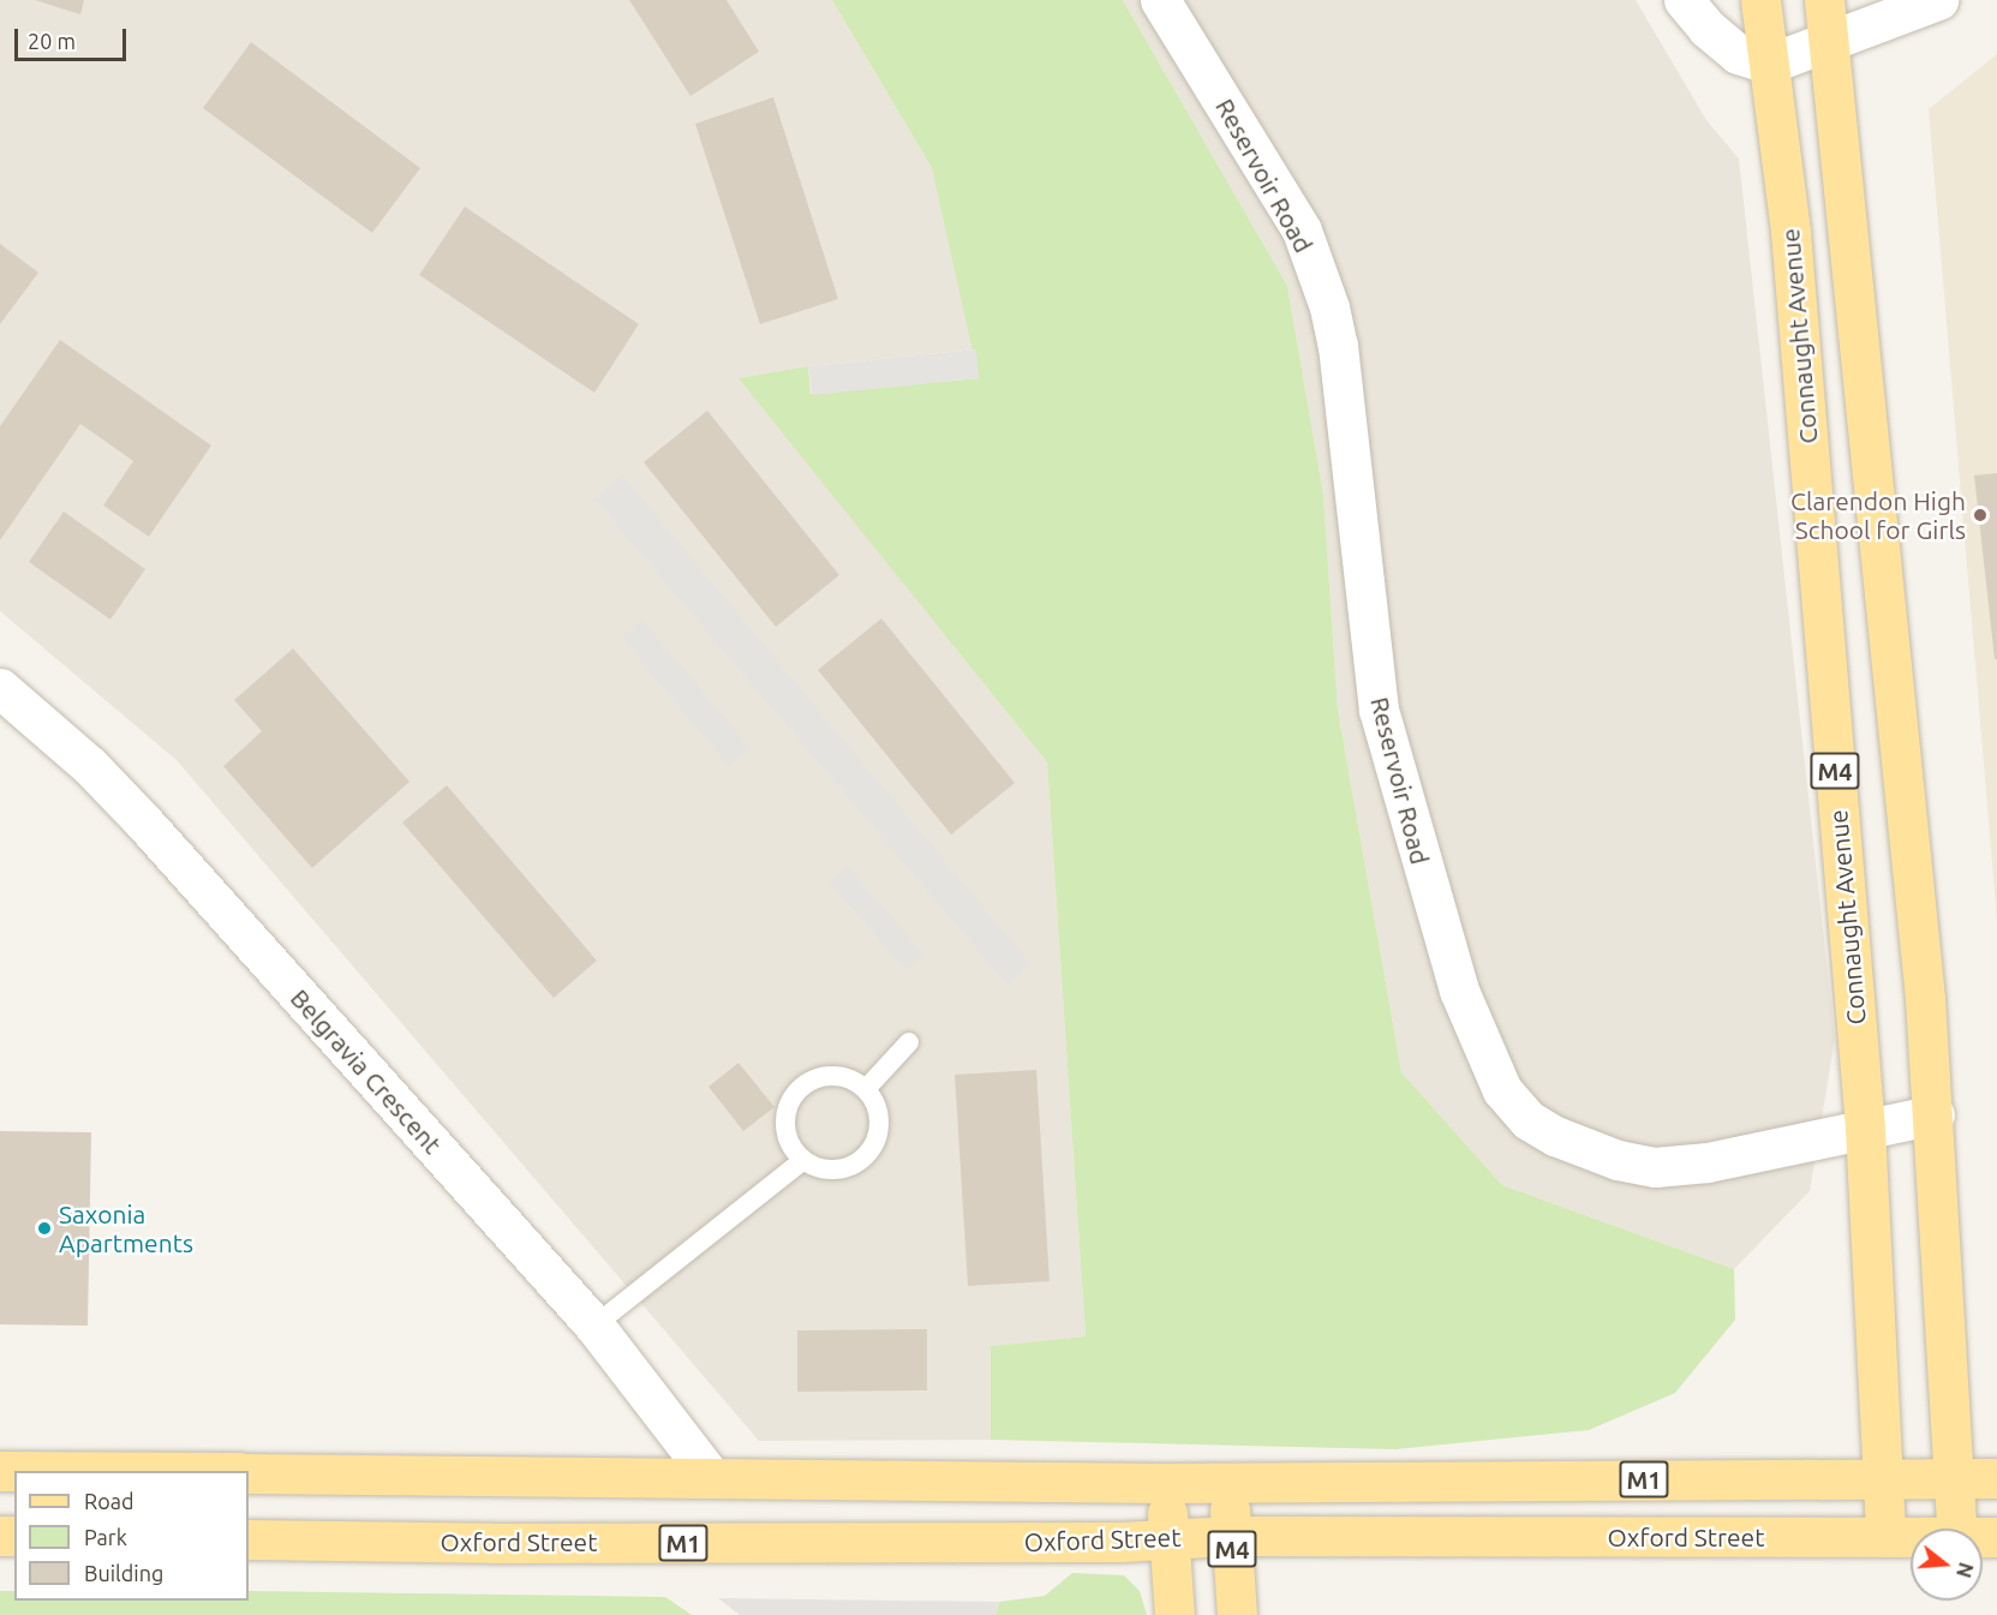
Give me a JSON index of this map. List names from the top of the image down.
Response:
{
  "streets": {
    "main road": [
      "Connaught Avenue",
      "M4",
      "M1",
      "Oxford Street"
    ],
    "street": ["Reservoir Road", "Belgravia Crescent"]
  },
  "crossings": [
    ["Reservoir Road", "Connaught Avenue"],
    ["Connaught Avenue", "M4"],
    ["Connaught Avenue", "M1"],
    ["Connaught Avenue", "Oxford Street"],
    ["M4", "M1"],
    ["M4", "Oxford Street"],
    ["Belgravia Crescent", "M1"]
  ],
  "places": ["Clarendon High School for Girls", "Saxonia Apartments"],
  "legend": ["Road", "Park", "Building"],
  "scale_bar": "20 m",
  "north": "right"
}
